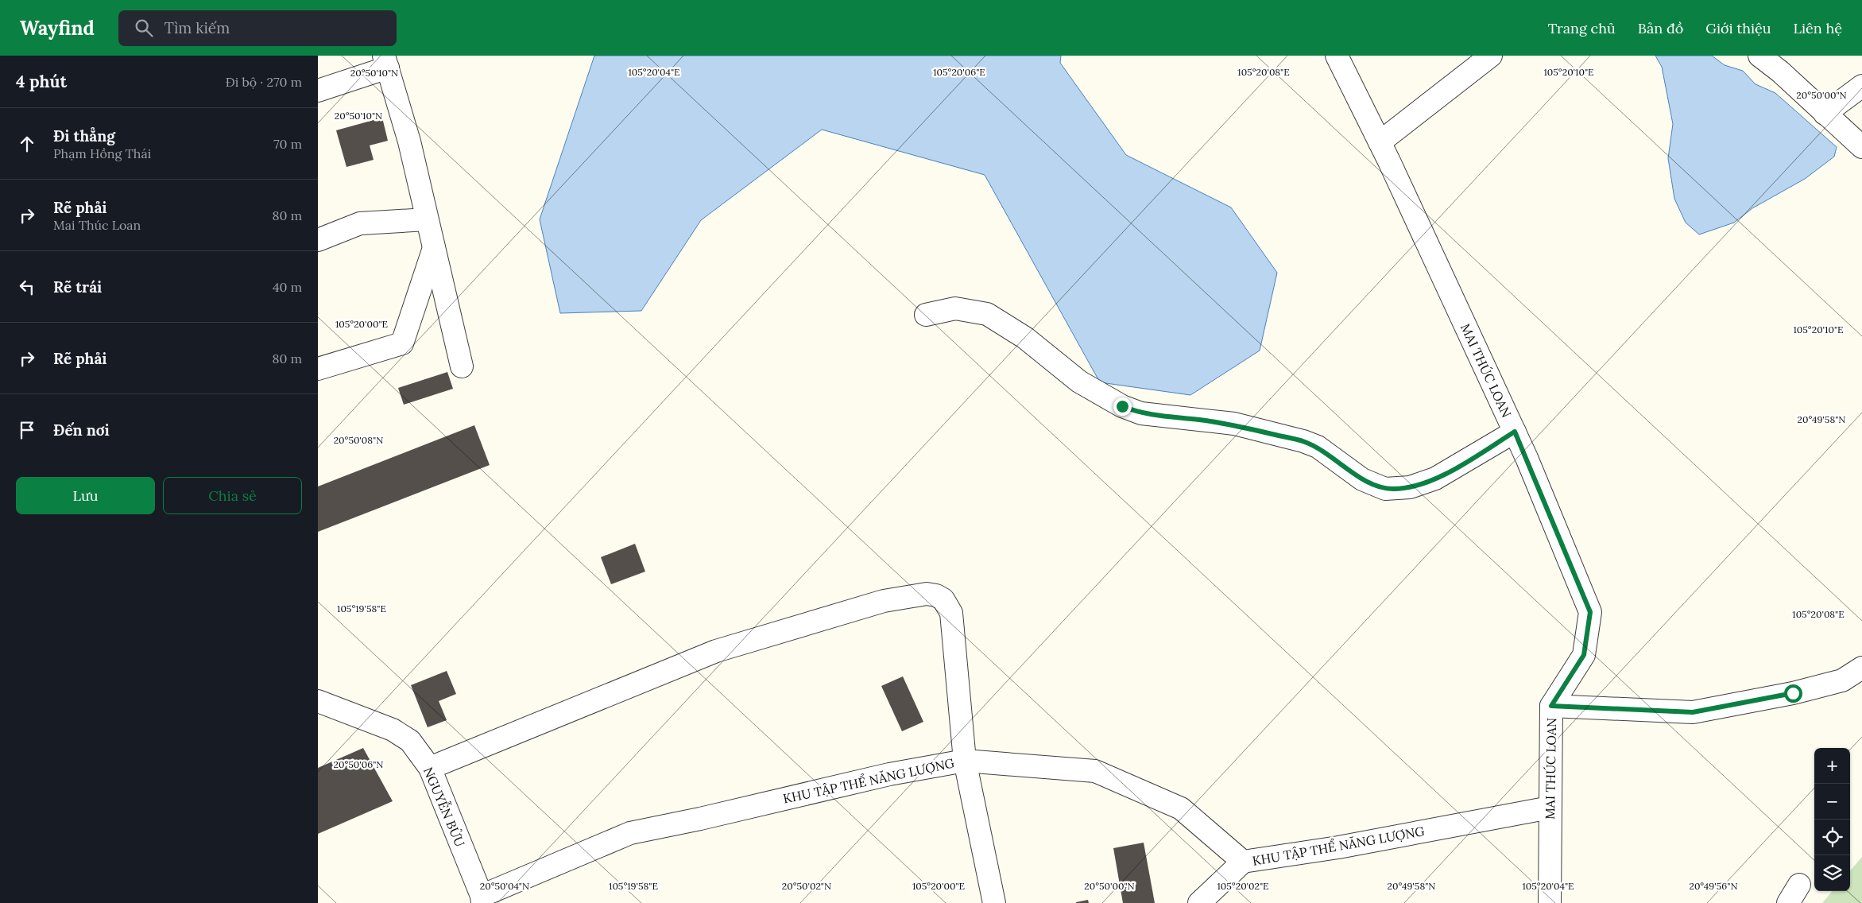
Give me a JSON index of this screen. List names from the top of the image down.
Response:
{
  "streets": {
    "street": ["MAI THÚC LOAN", "KHU TẬP THỂ NĂNG LƯỢNG", "NGUYỄN BỬU"]
  },
  "crossings": [
    ["MAI THÚC LOAN", "KHU TẬP THỂ NĂNG LƯỢNG"],
    ["KHU TẬP THỂ NĂNG LƯỢNG", "NGUYỄN BỬU"]
  ],
  "page": {
    "header": "Wayfind",
    "search": "Tìm kiếm",
    "nav": [
      "Trang chủ",
      "Bản đồ",
      "Giới thiệu",
      "Liên hệ"
    ],
    "heading": ["4 phút", "Đi bộ · 270 m"],
    "list": [
      ["Đi thẳng", "Phạm Hồng Thái", "70 m"],
      ["Rẽ phải", "Mai Thúc Loan", "80 m"],
      ["Rẽ trái", "40 m"],
      ["Rẽ phải", "80 m"],
      "Đến nơi"
    ],
    "buttons": ["Lưu", "Chia sẻ"],
    "map_buttons": ["+", "−"]
  },
  "coordinates": [
    "105°20'04\"E",
    "105°20'06\"E",
    "105°20'08\"E",
    "105°20'10\"E",
    "20°50'10\"N",
    "20°50'00\"N",
    "105°20'00\"E",
    "20°49'58\"N",
    "20°50'08\"N",
    "105°19'58\"E",
    "20°50'06\"N",
    "20°50'04\"N",
    "20°50'02\"N",
    "20°49'56\"N",
    "105°20'02\"E"
  ]
}
